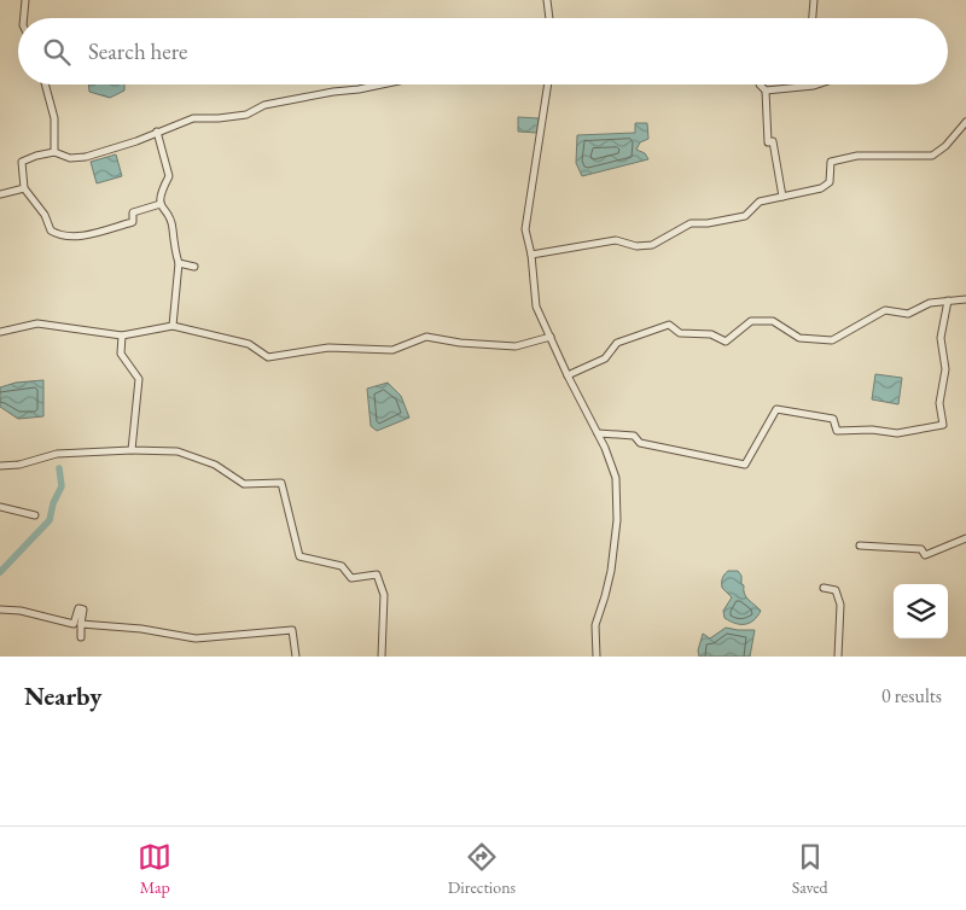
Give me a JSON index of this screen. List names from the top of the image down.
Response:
{
  "page": {
    "search": "Search here",
    "heading": ["Nearby", "0 results"],
    "nav": ["Map", "Directions", "Saved"]
  }
}
